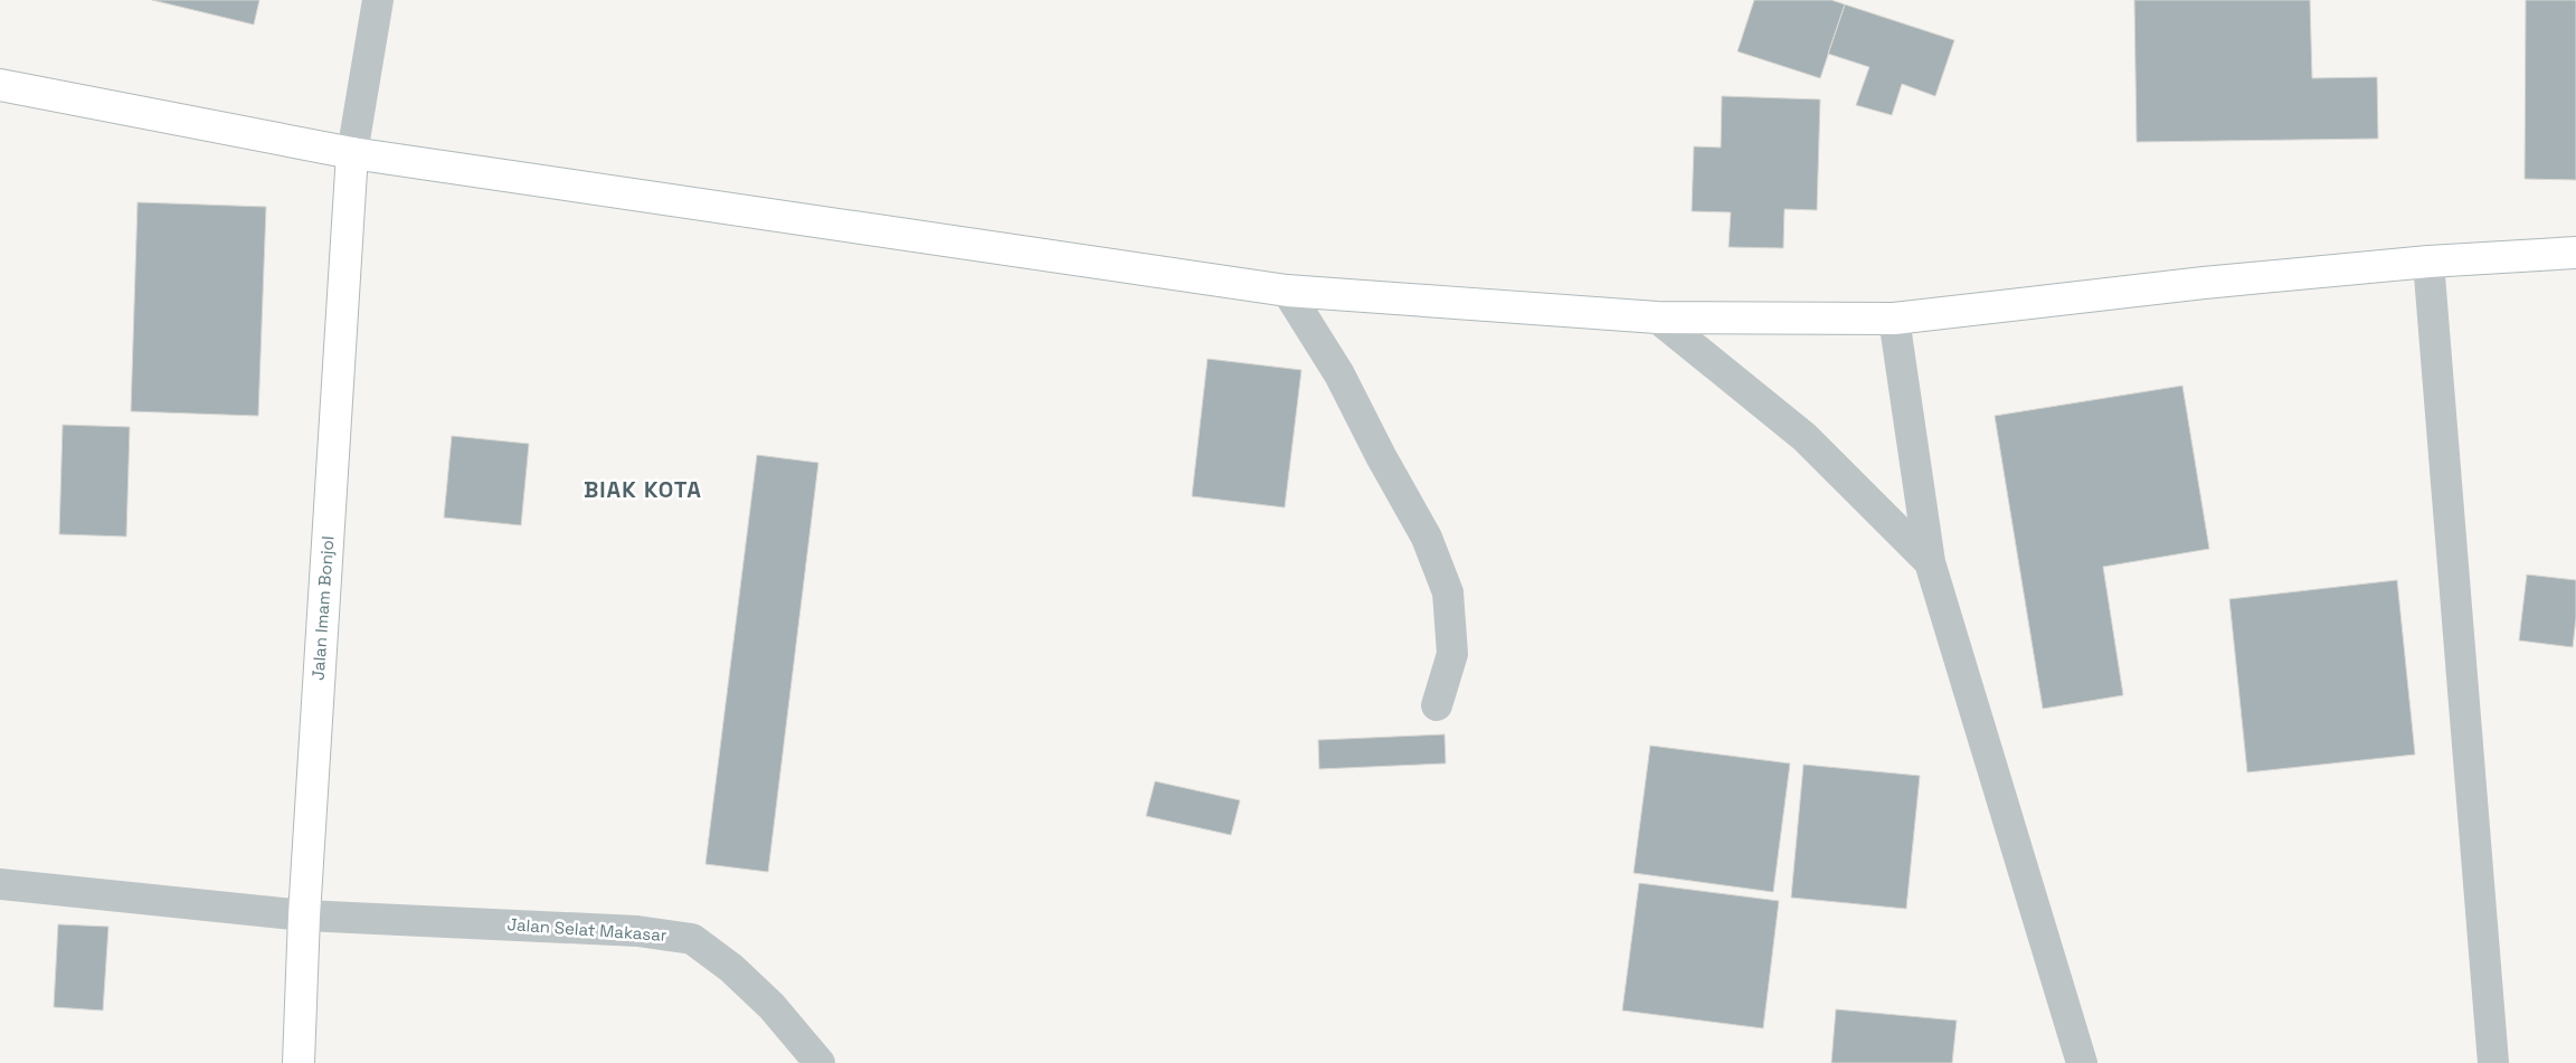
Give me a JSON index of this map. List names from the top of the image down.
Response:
{
  "streets": {
    "main road": ["Jalan Imam Bonjol"],
    "street": ["Jalan Selat Makasar"]
  },
  "crossings": [
    ["Jalan Imam Bonjol", "Jalan Selat Makasar"]
  ],
  "districts": ["BIAK KOTA"]
}
